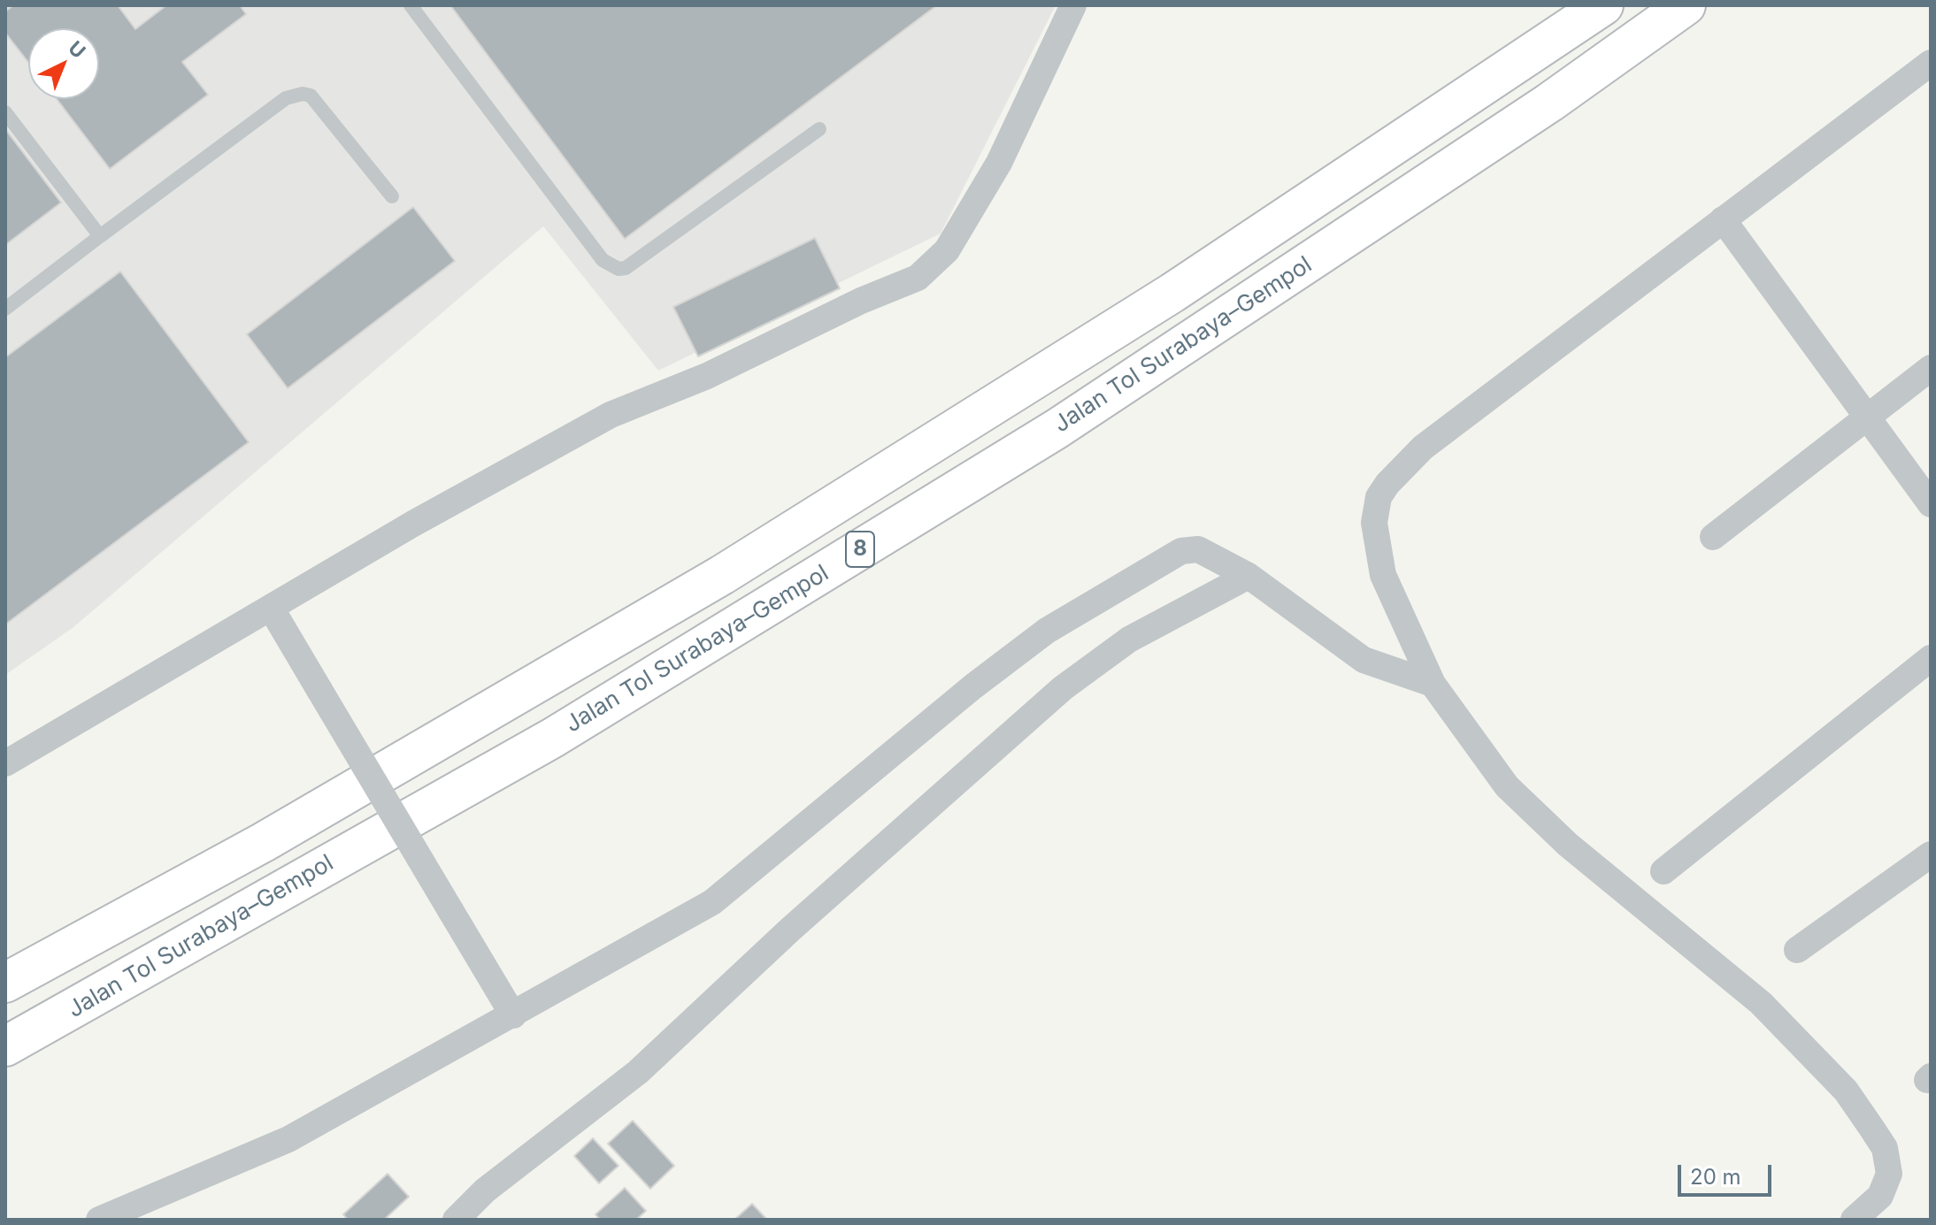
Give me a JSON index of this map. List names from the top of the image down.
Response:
{
  "streets": {
    "highway": ["Jalan Tol Surabaya–Gempol", "8"]
  },
  "scale_bar": "20 m",
  "north": "top right"
}
